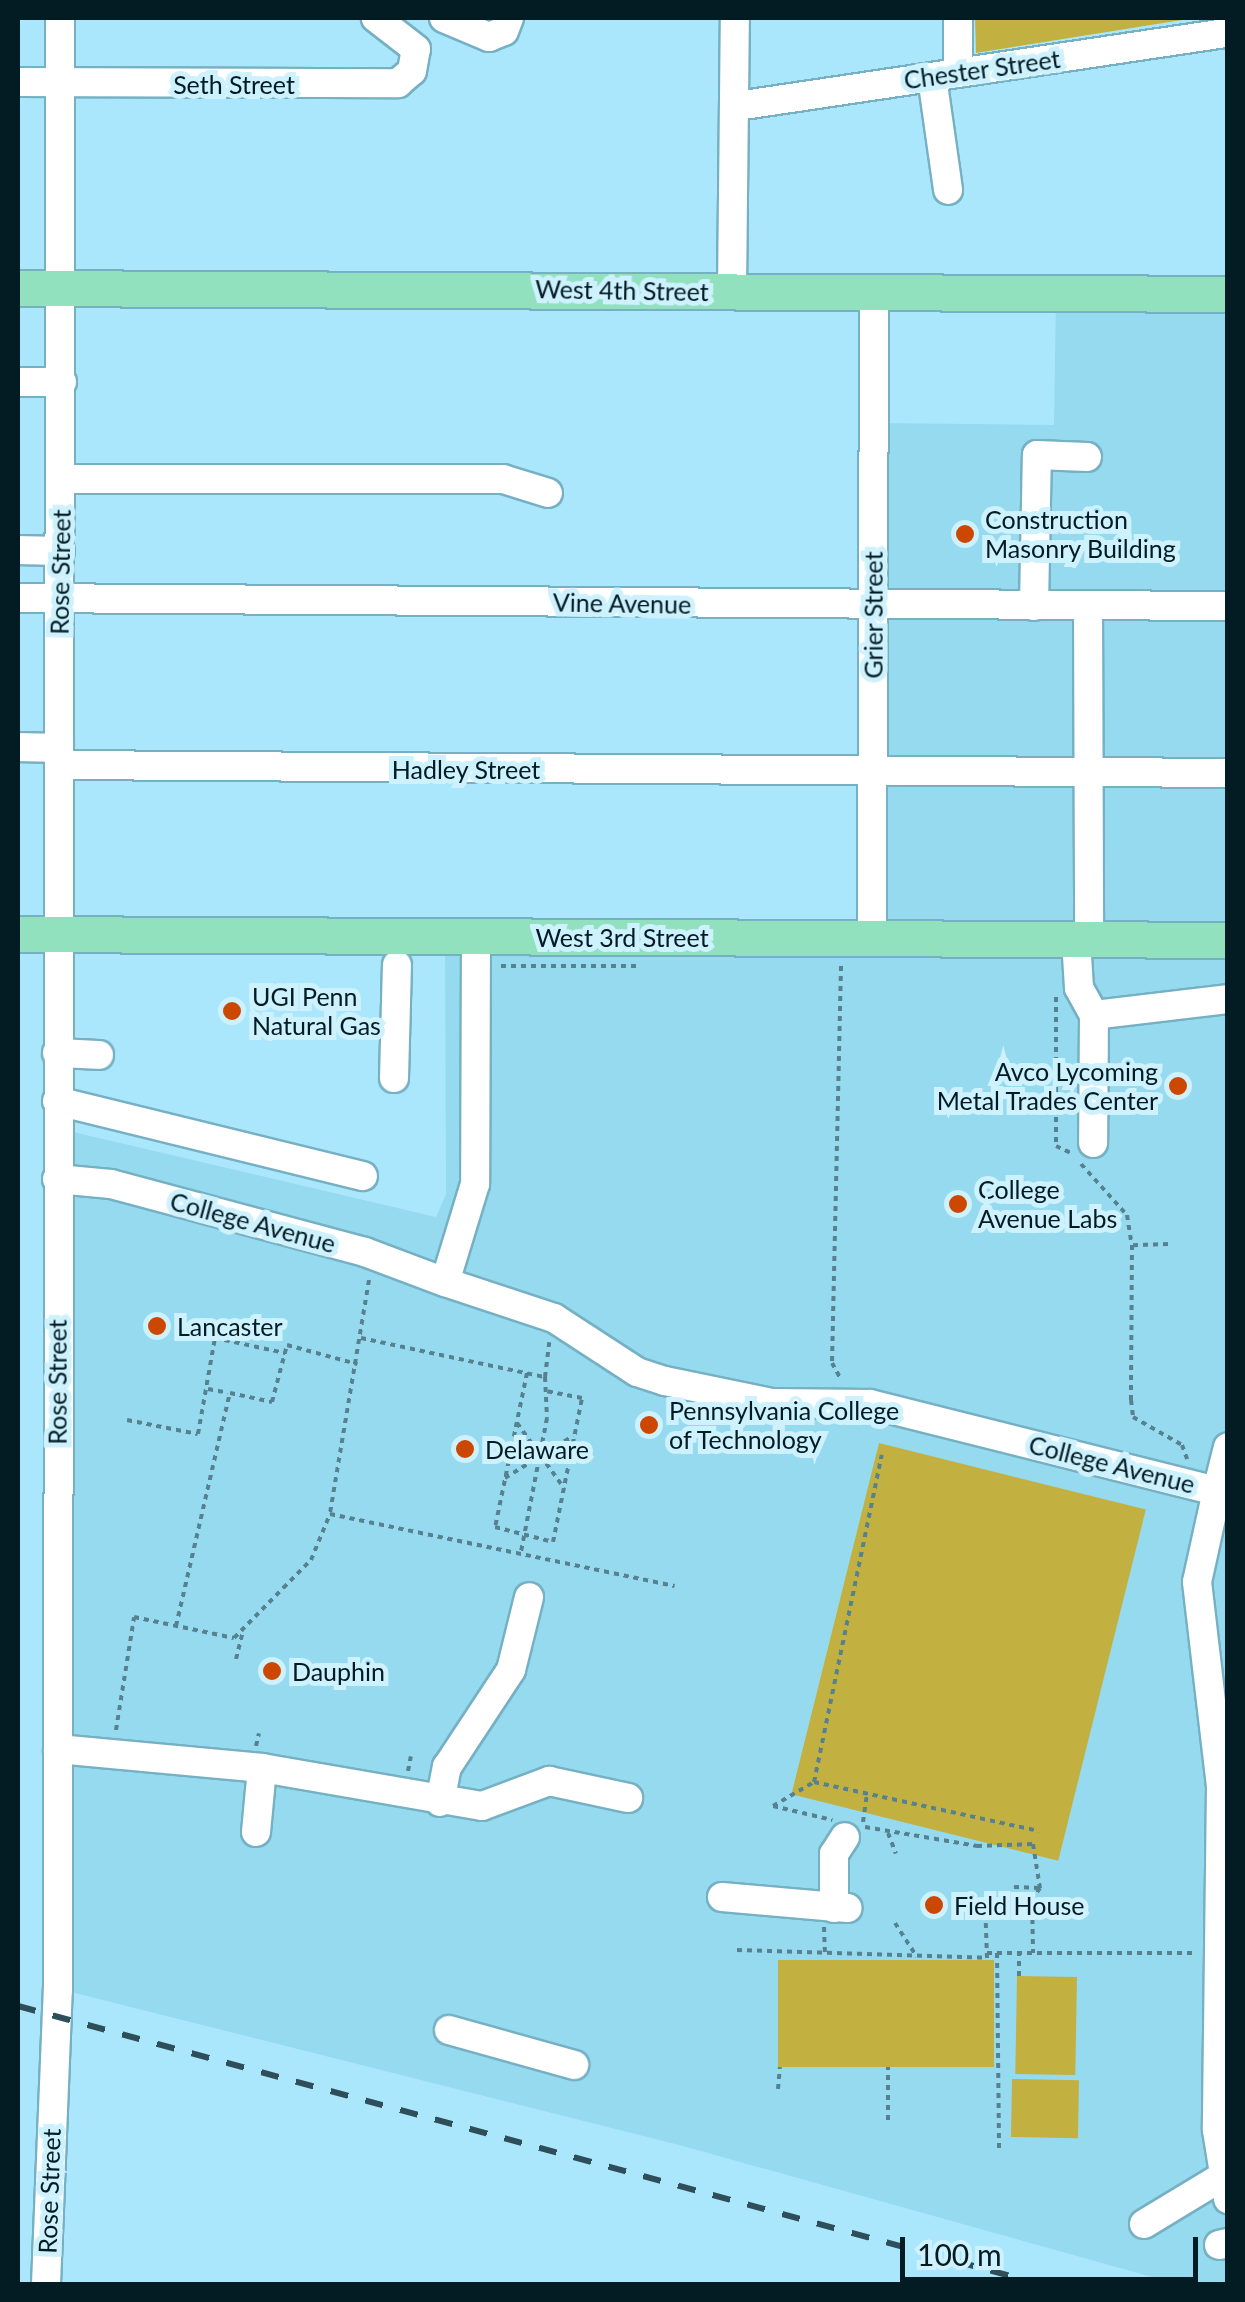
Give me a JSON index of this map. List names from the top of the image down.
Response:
{
  "streets": {
    "main road": ["West 4th Street", "West 3rd Street"],
    "street": [
      "Chester Street",
      "Seth Street",
      "Rose Street",
      "Vine Avenue",
      "Grier Street",
      "Hadley Street",
      "College Avenue"
    ]
  },
  "crossings": [
    ["Seth Street", "Rose Street"],
    ["West 4th Street", "Rose Street"],
    ["West 4th Street", "Grier Street"],
    ["Rose Street", "Vine Avenue"],
    ["Rose Street", "Hadley Street"],
    ["Rose Street", "West 3rd Street"],
    ["Rose Street", "College Avenue"],
    ["Vine Avenue", "Grier Street"],
    ["Grier Street", "Hadley Street"],
    ["Grier Street", "West 3rd Street"]
  ],
  "places": [
    "Construction Masonry Building",
    "UGI Penn Natural Gas",
    "Avco Lycoming Metal Trades Center",
    "College Avenue Labs",
    "Lancaster",
    "Pennsylvania College of Technology",
    "Delaware",
    "Dauphin",
    "Field House"
  ],
  "scale_bar": "100 m"
}
